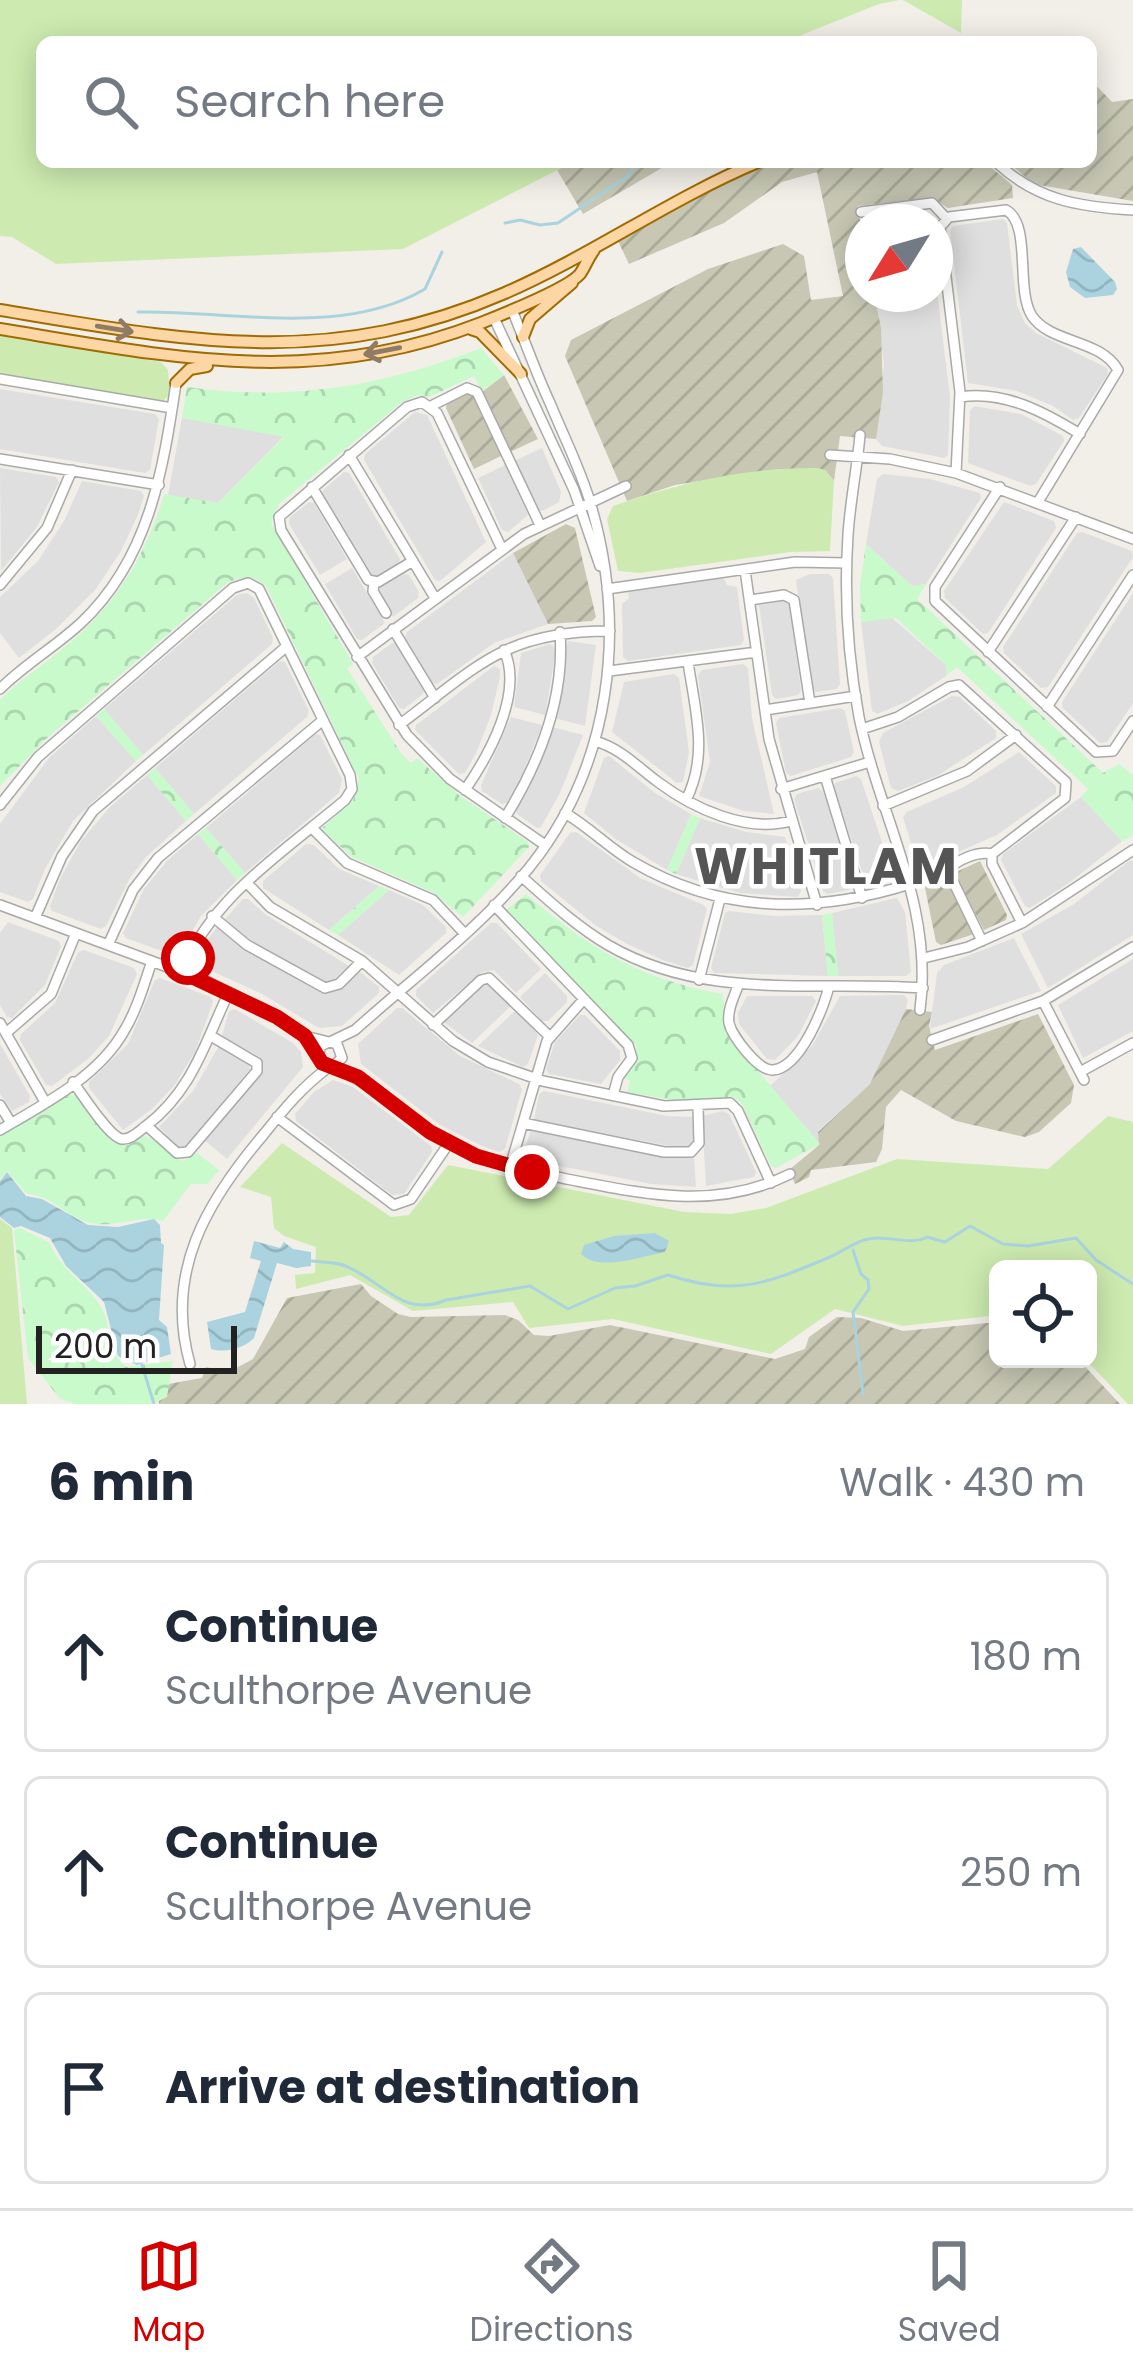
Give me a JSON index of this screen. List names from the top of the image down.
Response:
{
  "districts": ["WHITLAM"],
  "scale_bar": "200 m",
  "north": "bottom left",
  "page": {
    "search": "Search here",
    "scale": "200 m",
    "heading": ["6 min", "Walk · 430 m"],
    "list": [
      ["Continue", "Sculthorpe Avenue", "180 m"],
      ["Continue", "Sculthorpe Avenue", "250 m"],
      "Arrive at destination"
    ],
    "nav": ["Map", "Directions", "Saved"]
  }
}
